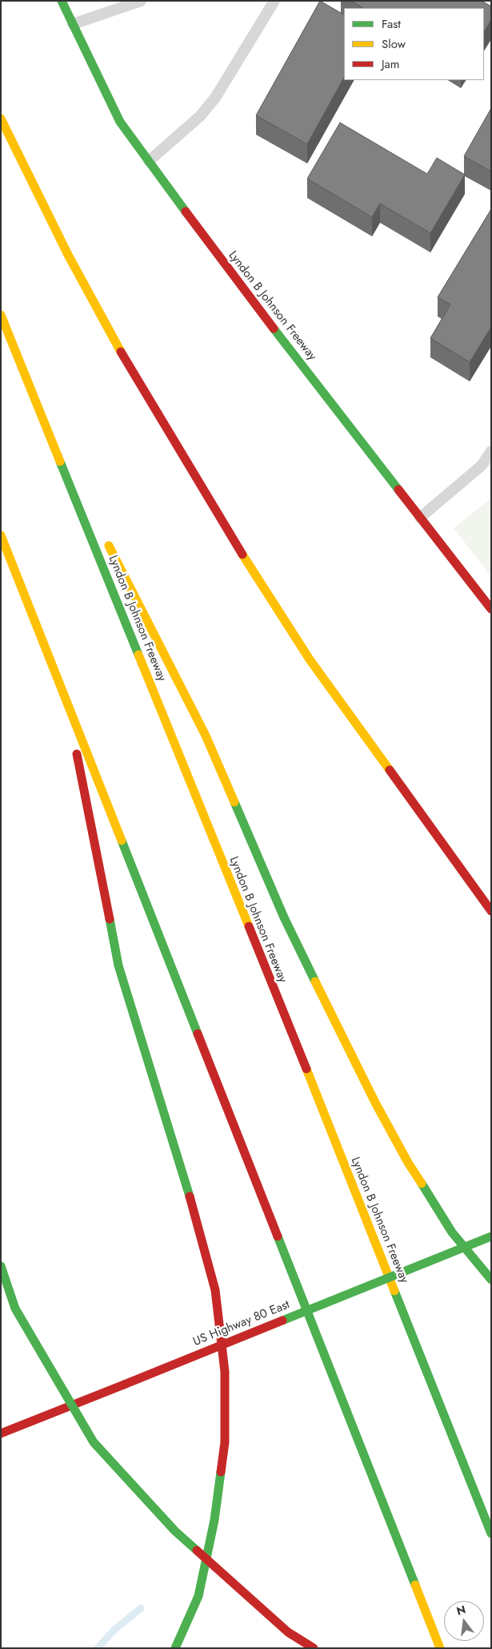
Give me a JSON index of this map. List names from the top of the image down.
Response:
{
  "streets": {
    "main road": ["Lyndon B Johnson Freeway", "US Highway 80 East"]
  },
  "legend": ["Fast", "Slow", "Jam"],
  "north": "top"
}
